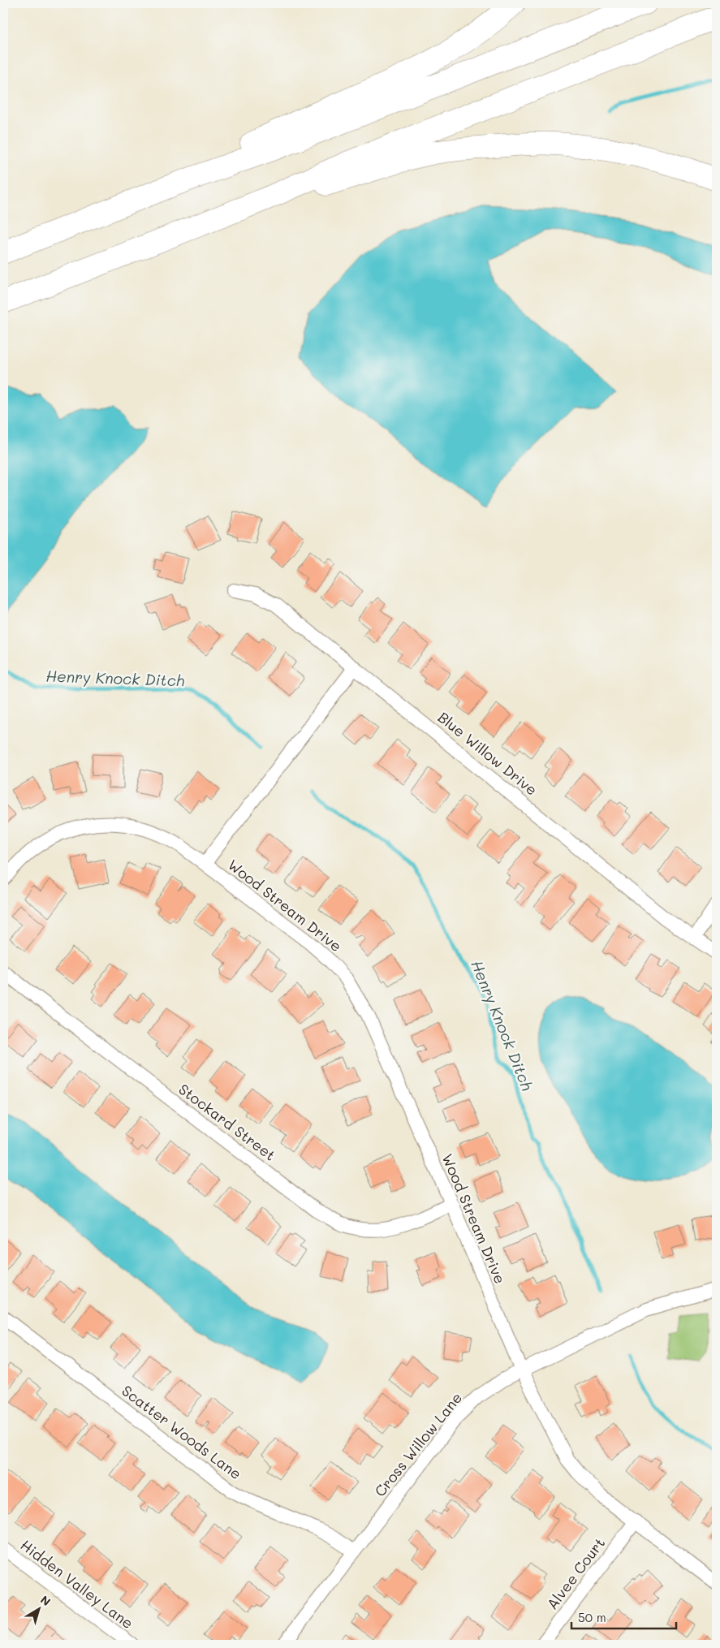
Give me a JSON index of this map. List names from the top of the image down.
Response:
{
  "streets": {
    "street": [
      "Blue Willow Drive",
      "Wood Stream Drive",
      "Stockard Street",
      "Scatter Woods Lane",
      "Cross Willow Lane",
      "Alvee Court",
      "Hidden Valley Lane"
    ]
  },
  "crossings": [
    ["Wood Stream Drive", "Stockard Street"],
    ["Wood Stream Drive", "Cross Willow Lane"],
    ["Wood Stream Drive", "Alvee Court"],
    ["Scatter Woods Lane", "Cross Willow Lane"]
  ],
  "water": ["Henry Knock Ditch"],
  "scale_bar": "50 m",
  "north": "top right"
}
